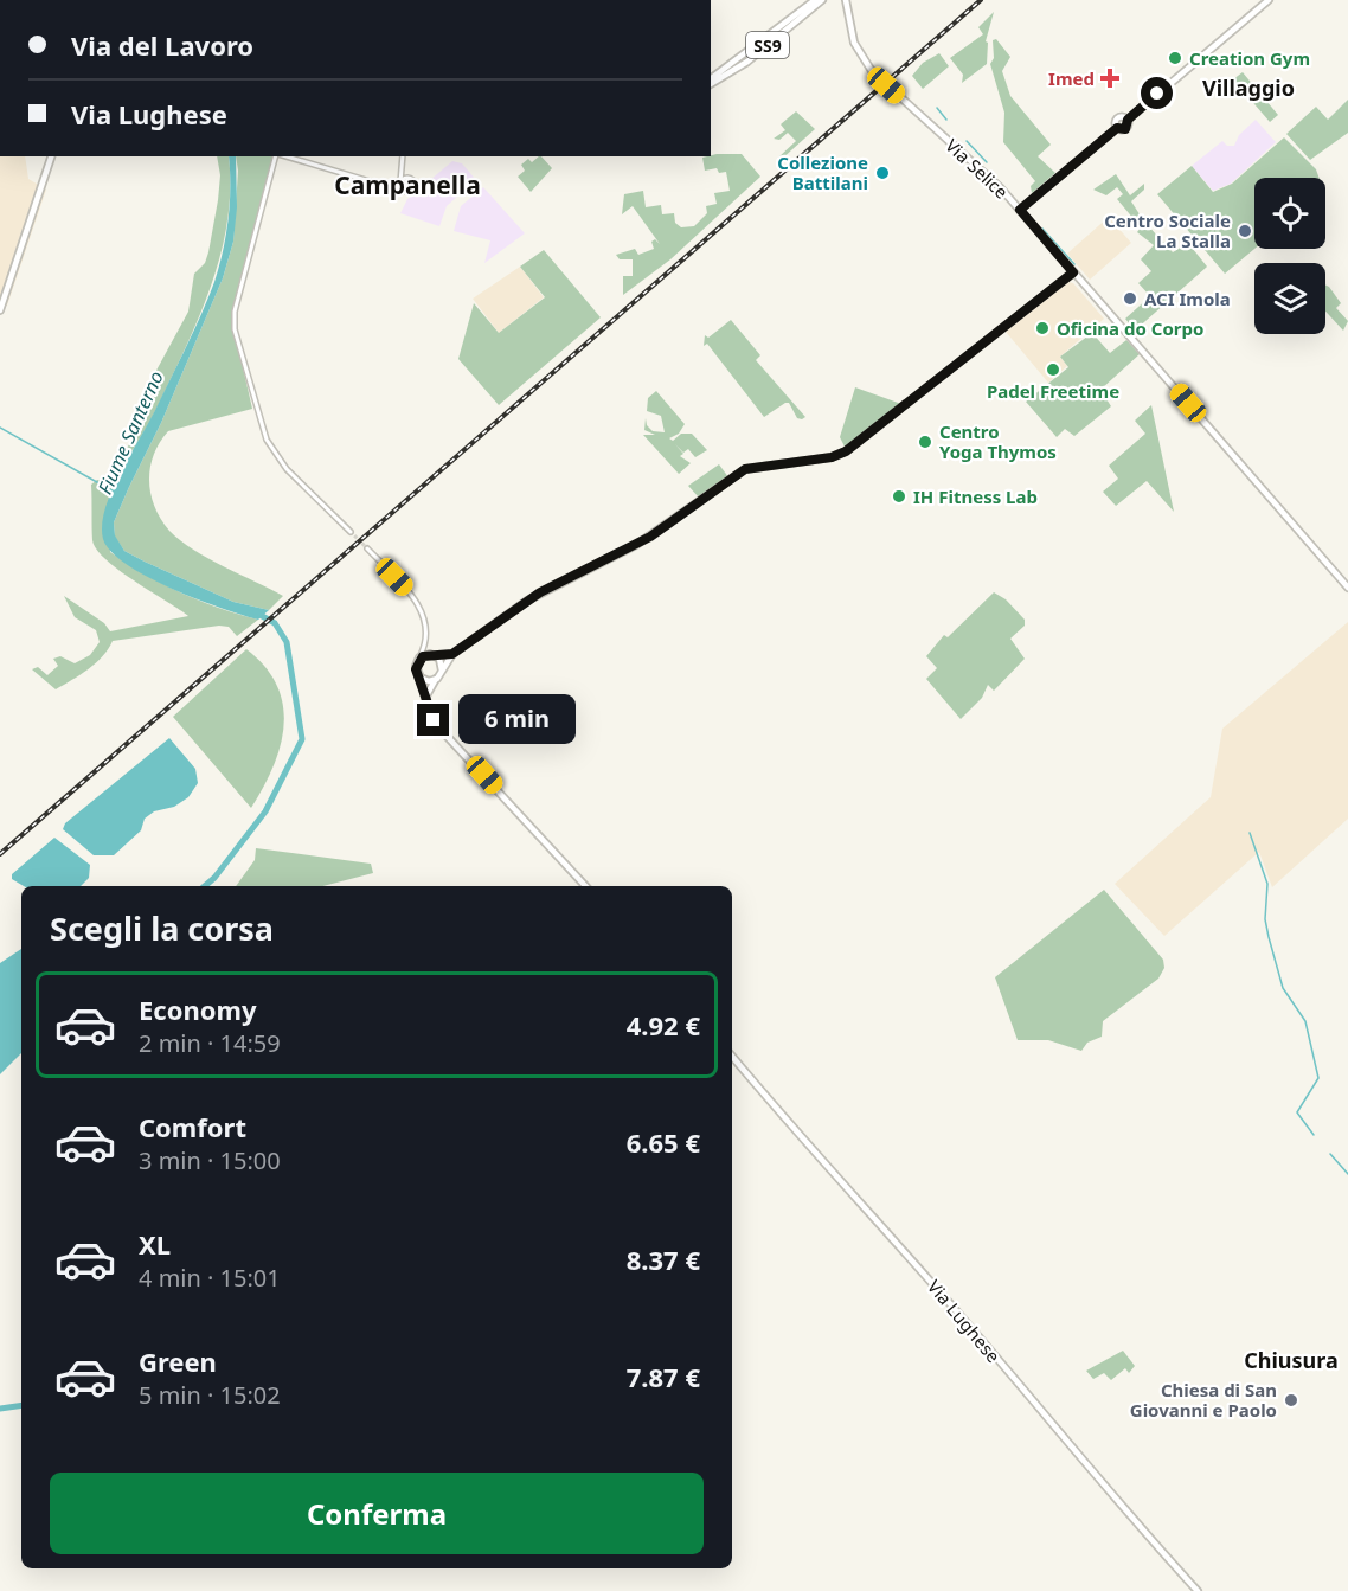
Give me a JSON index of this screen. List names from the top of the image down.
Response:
{
  "streets": {
    "main road": ["SS9", "Via Selice", "Via Lughese"]
  },
  "districts": ["Villaggio", "Campanella", "Chiusura"],
  "water": ["Fiume Santerno"],
  "places": {
    "other": [
      "Creation Gym",
      "Collezione Battilani",
      "Centro Sociale La Stalla",
      "ACI Imola",
      "Oficina do Corpo",
      "Padel Freetime",
      "Centro Yoga Thymos",
      "IH Fitness Lab",
      "Chiesa di San Giovanni e Paolo"
    ],
    "health": ["Imed"]
  },
  "page": {
    "banner": ["Via del Lavoro", "Via Lughese"],
    "bubble": "6 min",
    "heading": "Scegli la corsa",
    "list": [
      {
        "name": "Economy",
        "note": "2 min · 14:59",
        "value": "4.92 €"
      },
      {
        "name": "Comfort",
        "note": "3 min · 15:00",
        "value": "6.65 €"
      },
      {
        "name": "XL",
        "note": "4 min · 15:01",
        "value": "8.37 €"
      },
      {
        "name": "Green",
        "note": "5 min · 15:02",
        "value": "7.87 €"
      }
    ],
    "buttons": "Conferma"
  }
}
